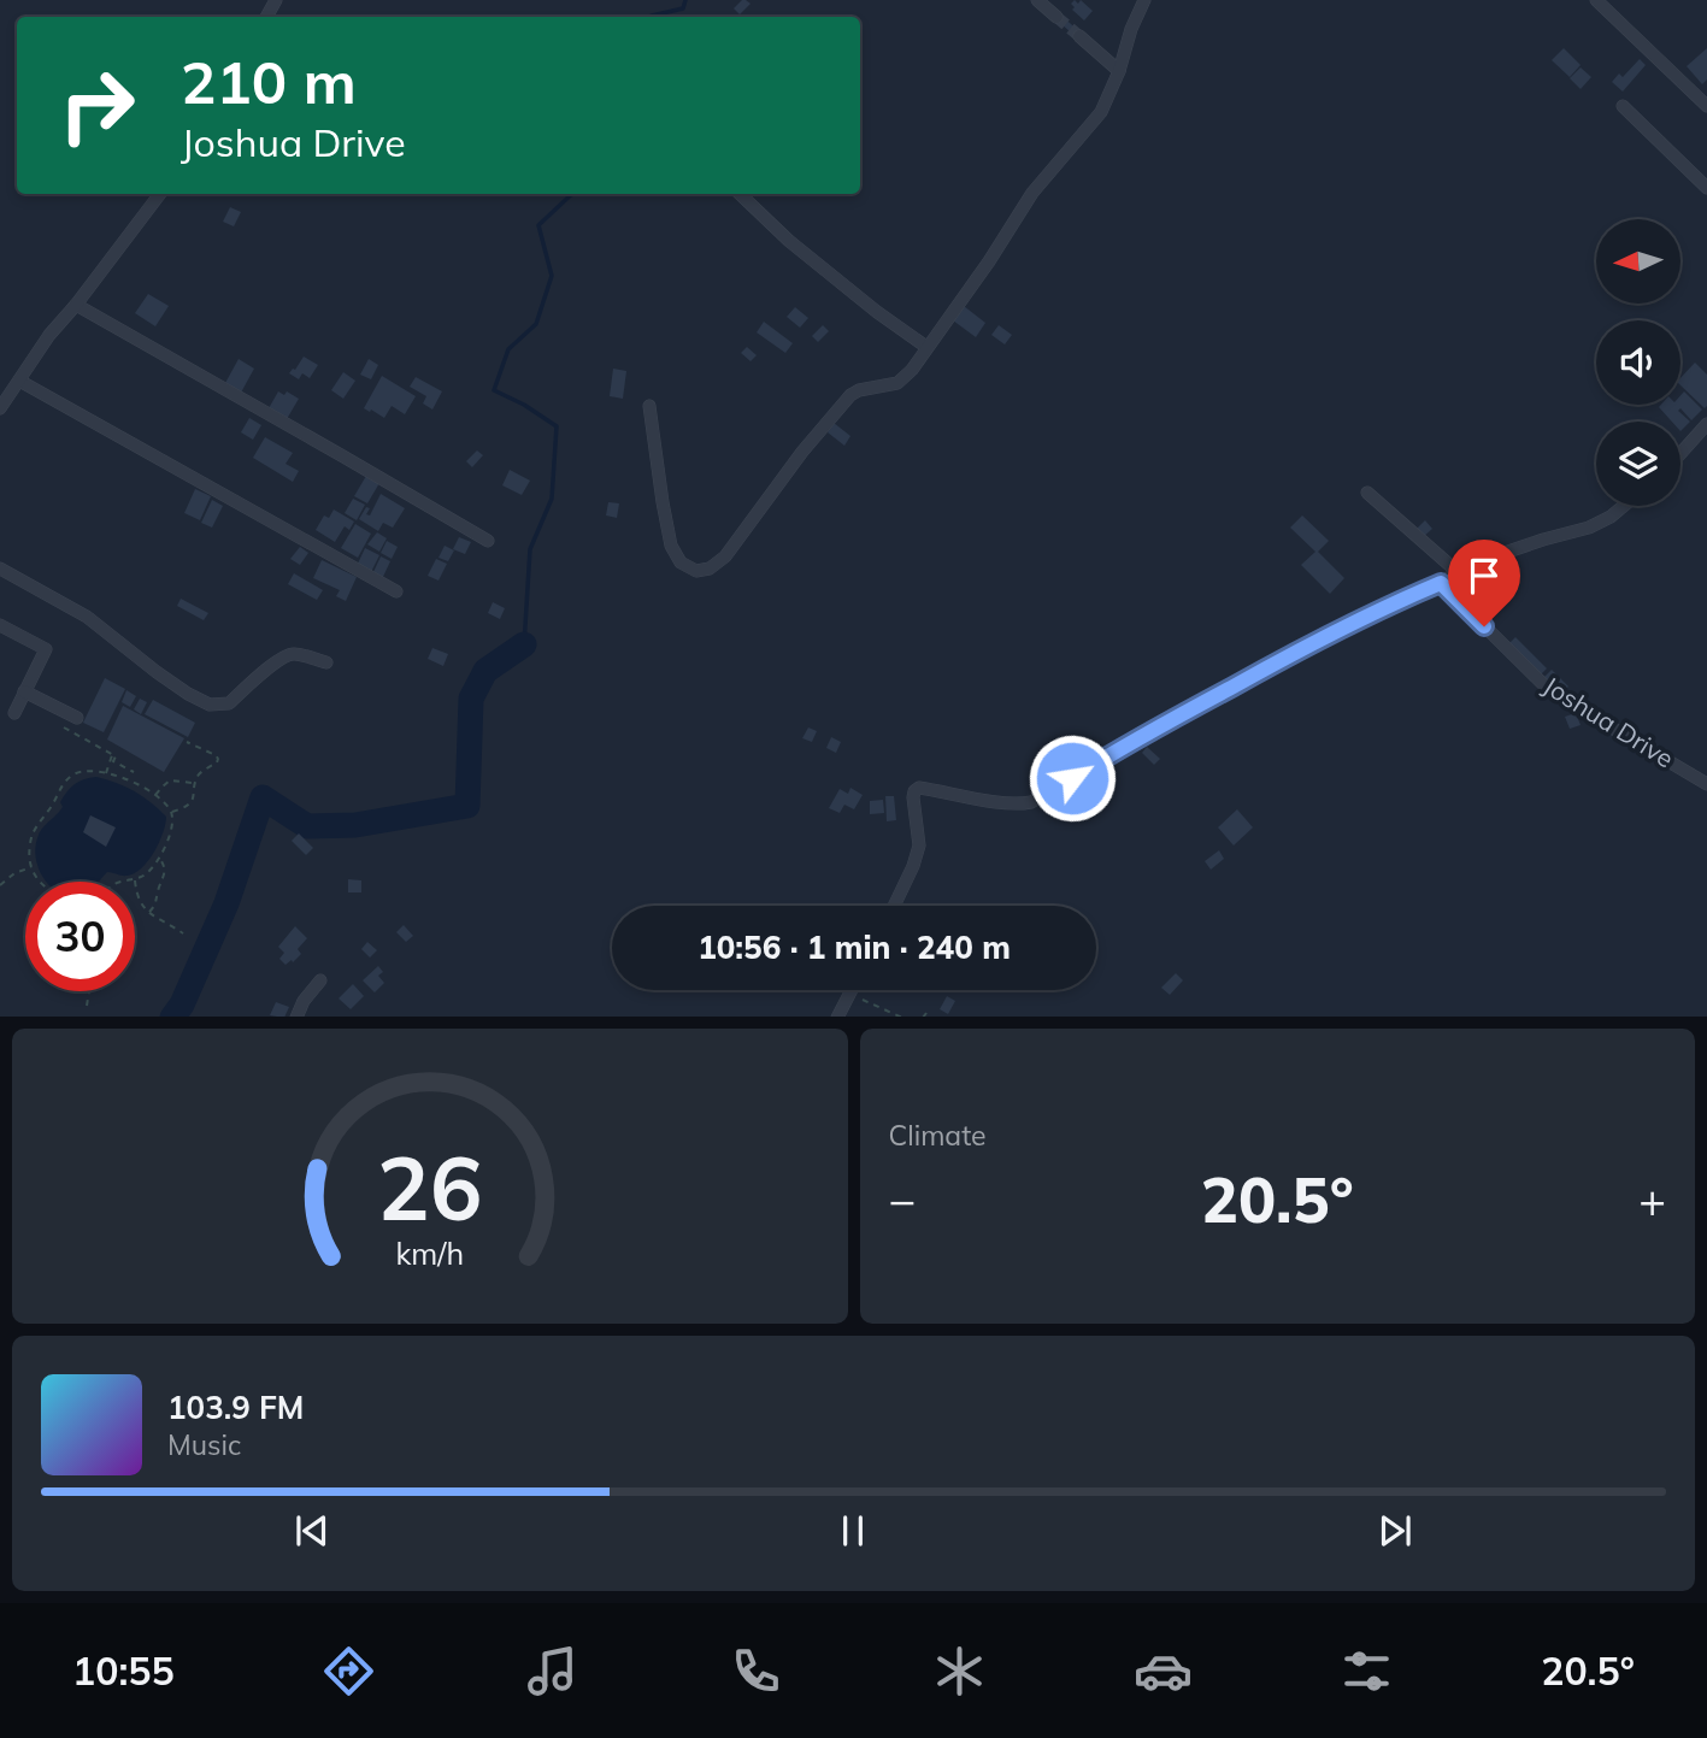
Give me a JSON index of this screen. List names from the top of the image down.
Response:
{
  "streets": {
    "street": ["Joshua Drive"]
  },
  "north": "left",
  "page": {
    "turn": ["210 m", "Joshua Drive"],
    "limit": "30",
    "trip": "10:56 · 1 min · 240 m",
    "tile": "Climate",
    "heat": ["−", "20.5°", "+"],
    "song": ["103.9 FM", "Music"],
    "tabs": ["10:55", "20.5°"],
    "gauge": ["26", "km/h"]
  }
}
